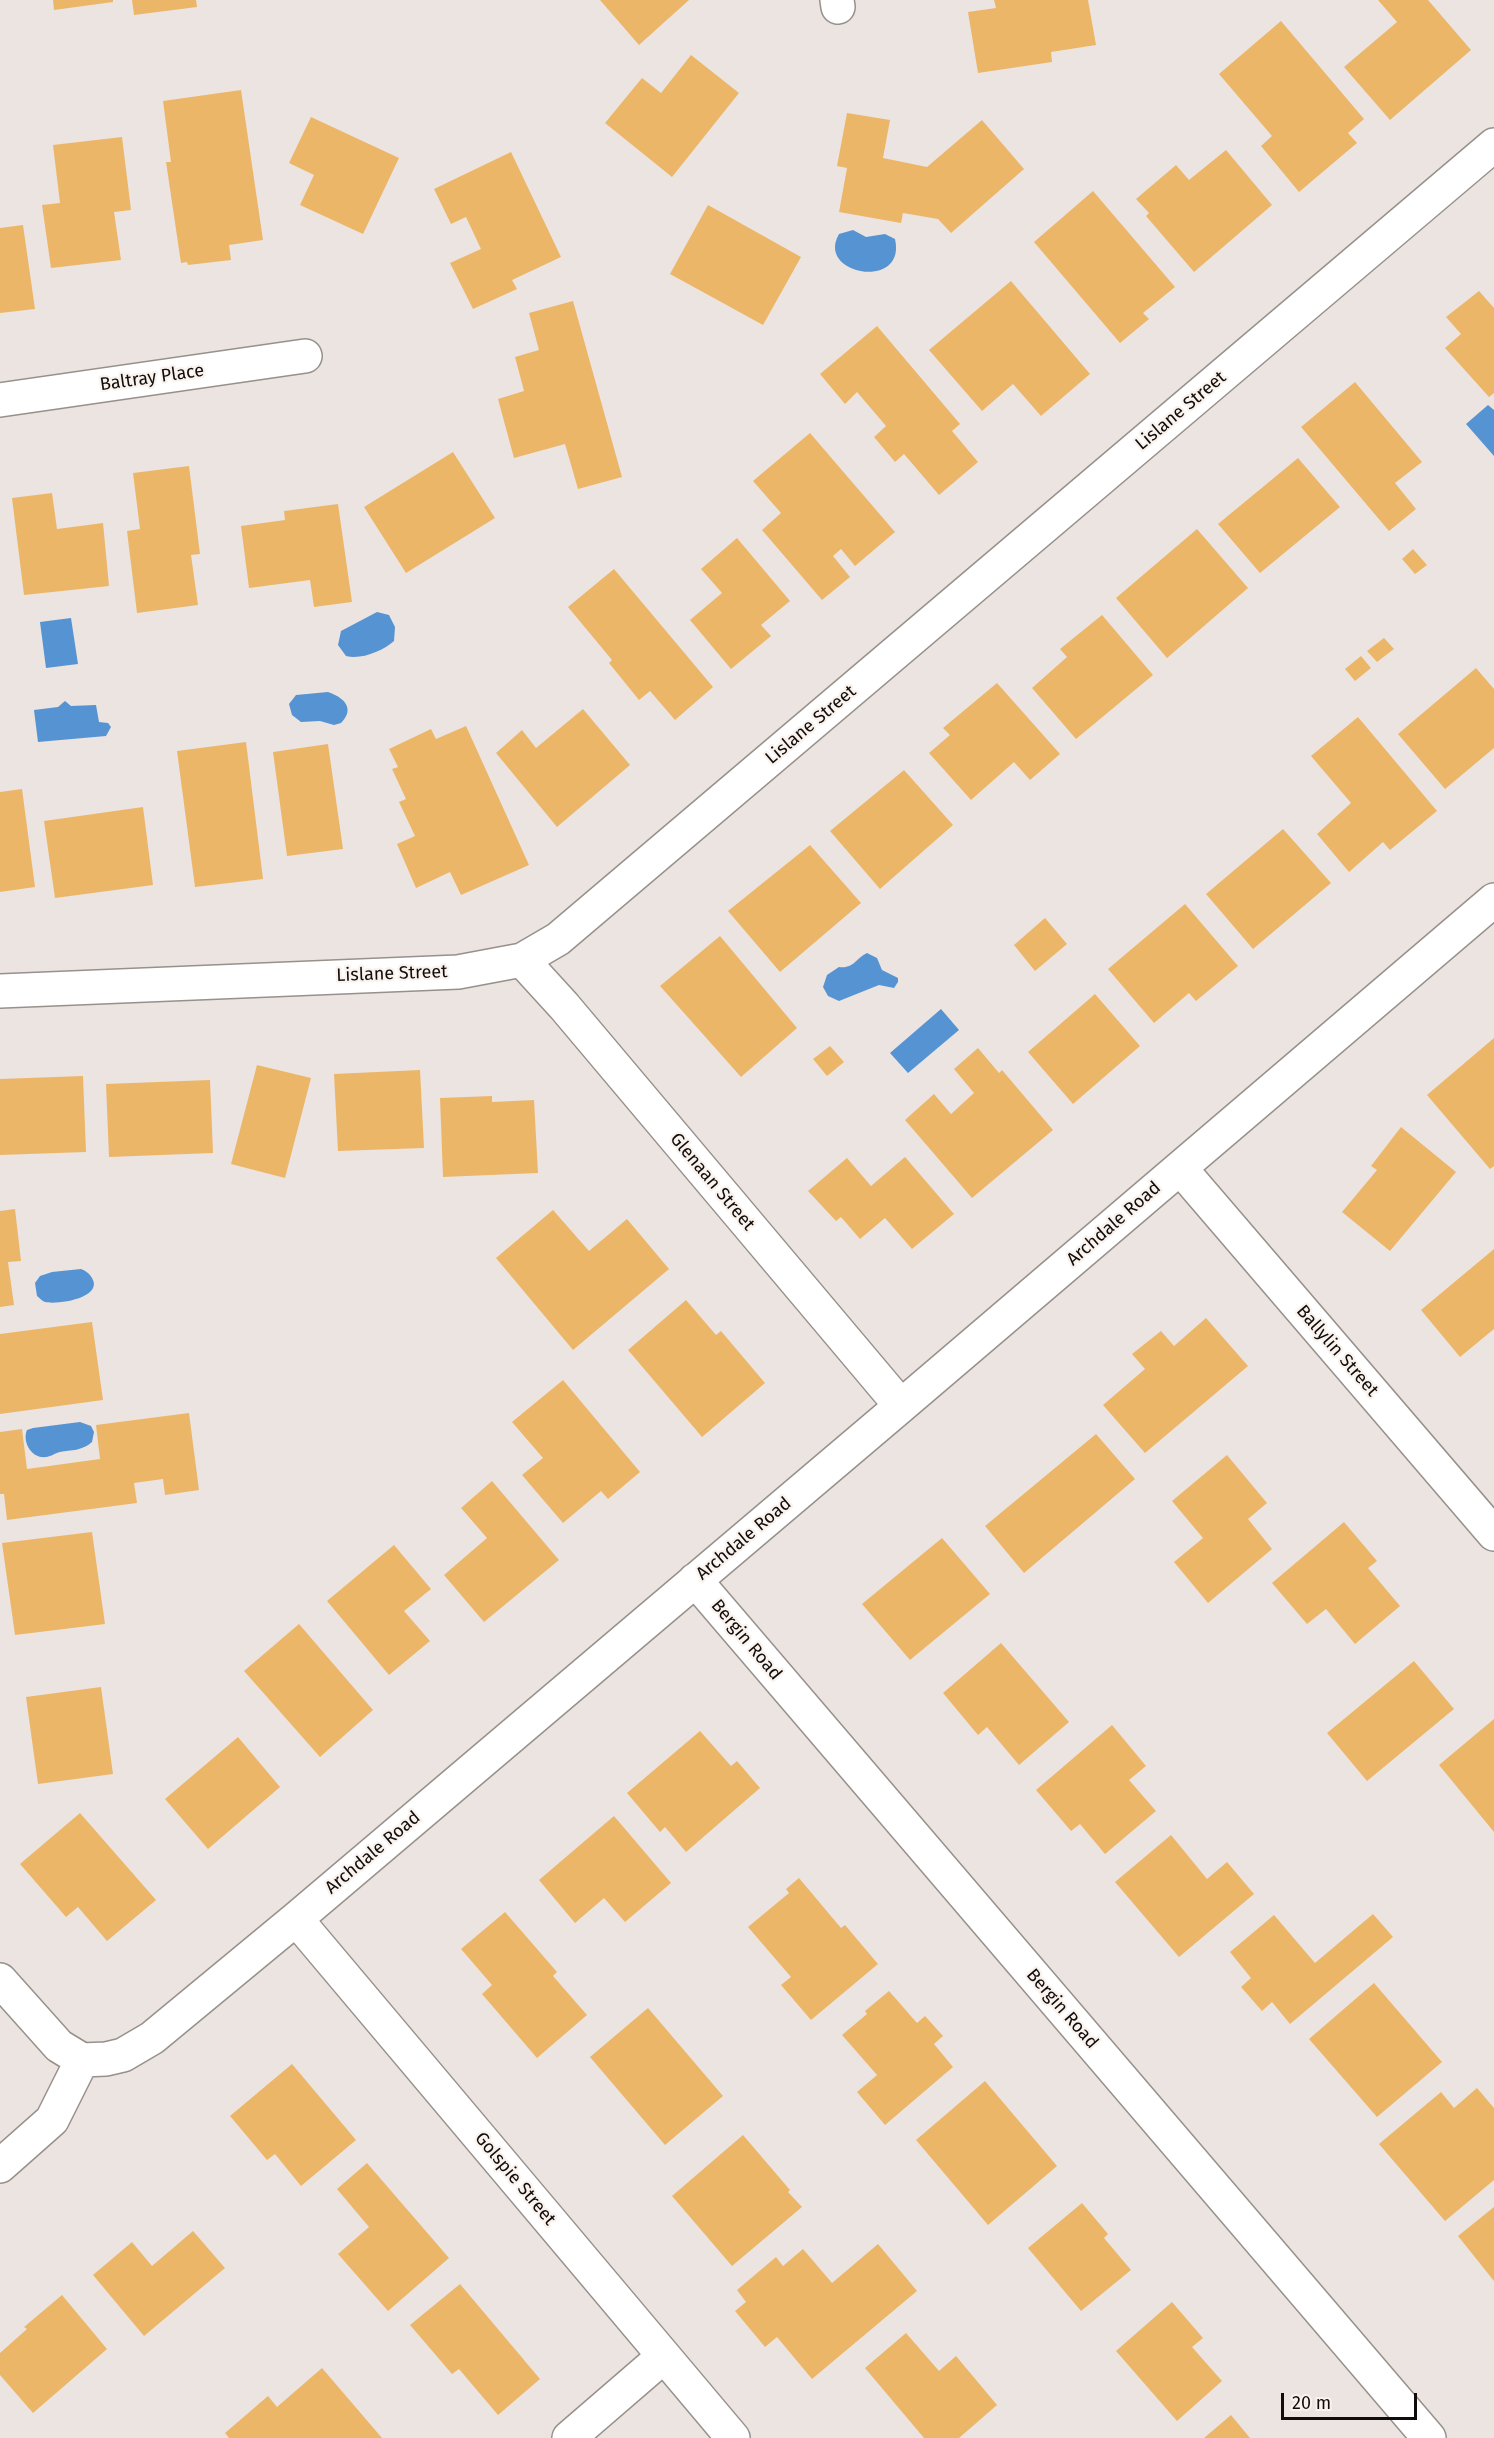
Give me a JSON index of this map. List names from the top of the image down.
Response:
{
  "streets": {
    "street": [
      "Baltray Place",
      "Lislane Street",
      "Glenaan Street",
      "Archdale Road",
      "Ballylin Street",
      "Bergin Road",
      "Golspie Street"
    ]
  },
  "crossings": [
    ["Lislane Street", "Glenaan Street"],
    ["Glenaan Street", "Archdale Road"],
    ["Archdale Road", "Ballylin Street"],
    ["Archdale Road", "Bergin Road"],
    ["Archdale Road", "Golspie Street"]
  ],
  "scale_bar": "20 m"
}
